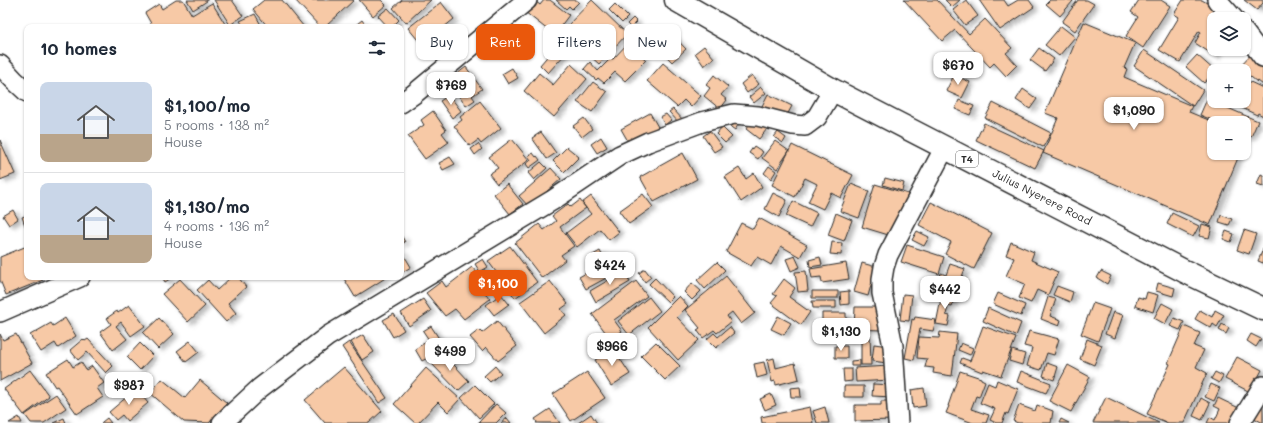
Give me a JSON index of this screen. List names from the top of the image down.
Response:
{
  "streets": {
    "highway": ["T4", "Julius Nyerere Road"]
  },
  "page": {
    "map_buttons": ["+", "−"],
    "chip": [
      "Buy",
      "Rent",
      "Filters",
      "New"
    ],
    "heading": "10 homes",
    "price": [
      "$670",
      "$769",
      "$1,090",
      "$424",
      "$1,100",
      "$442",
      "$1,130",
      "$966",
      "$499",
      "$987"
    ],
    "list": [
      {
        "name": "$1,100/mo",
        "note": "5 rooms · 138 m² · House"
      },
      {
        "name": "$1,130/mo",
        "note": "4 rooms · 136 m² · House"
      }
    ]
  }
}
